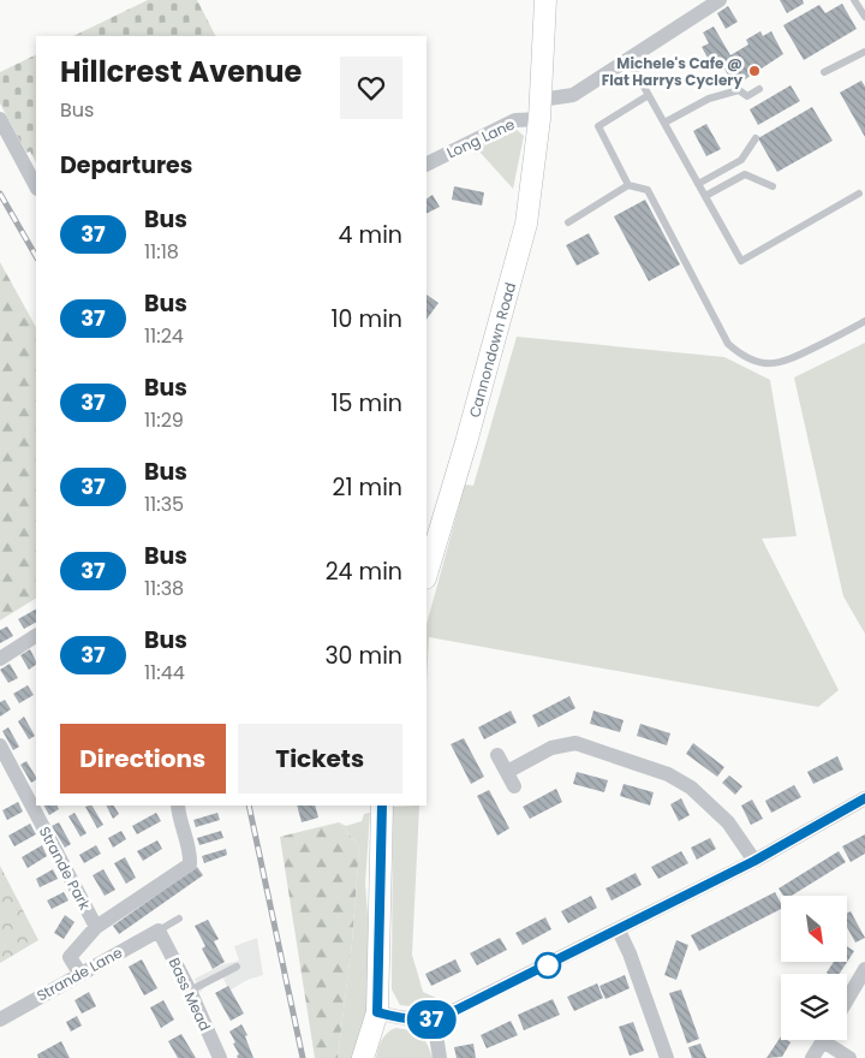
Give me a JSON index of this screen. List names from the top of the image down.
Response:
{
  "streets": {
    "main road": ["Cannondown Road"],
    "street": [
      "Long Lane",
      "Strande Park",
      "Strande Lane",
      "Bass Mead"
    ]
  },
  "crossings": [
    ["Long Lane", "Cannondown Road"],
    ["Strande Park", "Strande Lane"],
    ["Strande Lane", "Bass Mead"]
  ],
  "places": ["Michele's Cafe @ Flat Harrys Cyclery"],
  "lines": ["bus line 37"],
  "north": "bottom right",
  "page": {
    "on_map": "37",
    "heading": [
      ["Hillcrest Avenue", "Bus"],
      "Departures"
    ],
    "list": [
      {
        "mark": "37",
        "name": "Bus",
        "note": "11:18",
        "value": "4 min"
      },
      {
        "mark": "37",
        "name": "Bus",
        "note": "11:24",
        "value": "10 min"
      },
      {
        "mark": "37",
        "name": "Bus",
        "note": "11:29",
        "value": "15 min"
      },
      {
        "mark": "37",
        "name": "Bus",
        "note": "11:35",
        "value": "21 min"
      },
      {
        "mark": "37",
        "name": "Bus",
        "note": "11:38",
        "value": "24 min"
      },
      {
        "mark": "37",
        "name": "Bus",
        "note": "11:44",
        "value": "30 min"
      }
    ],
    "buttons": ["Directions", "Tickets"]
  }
}
